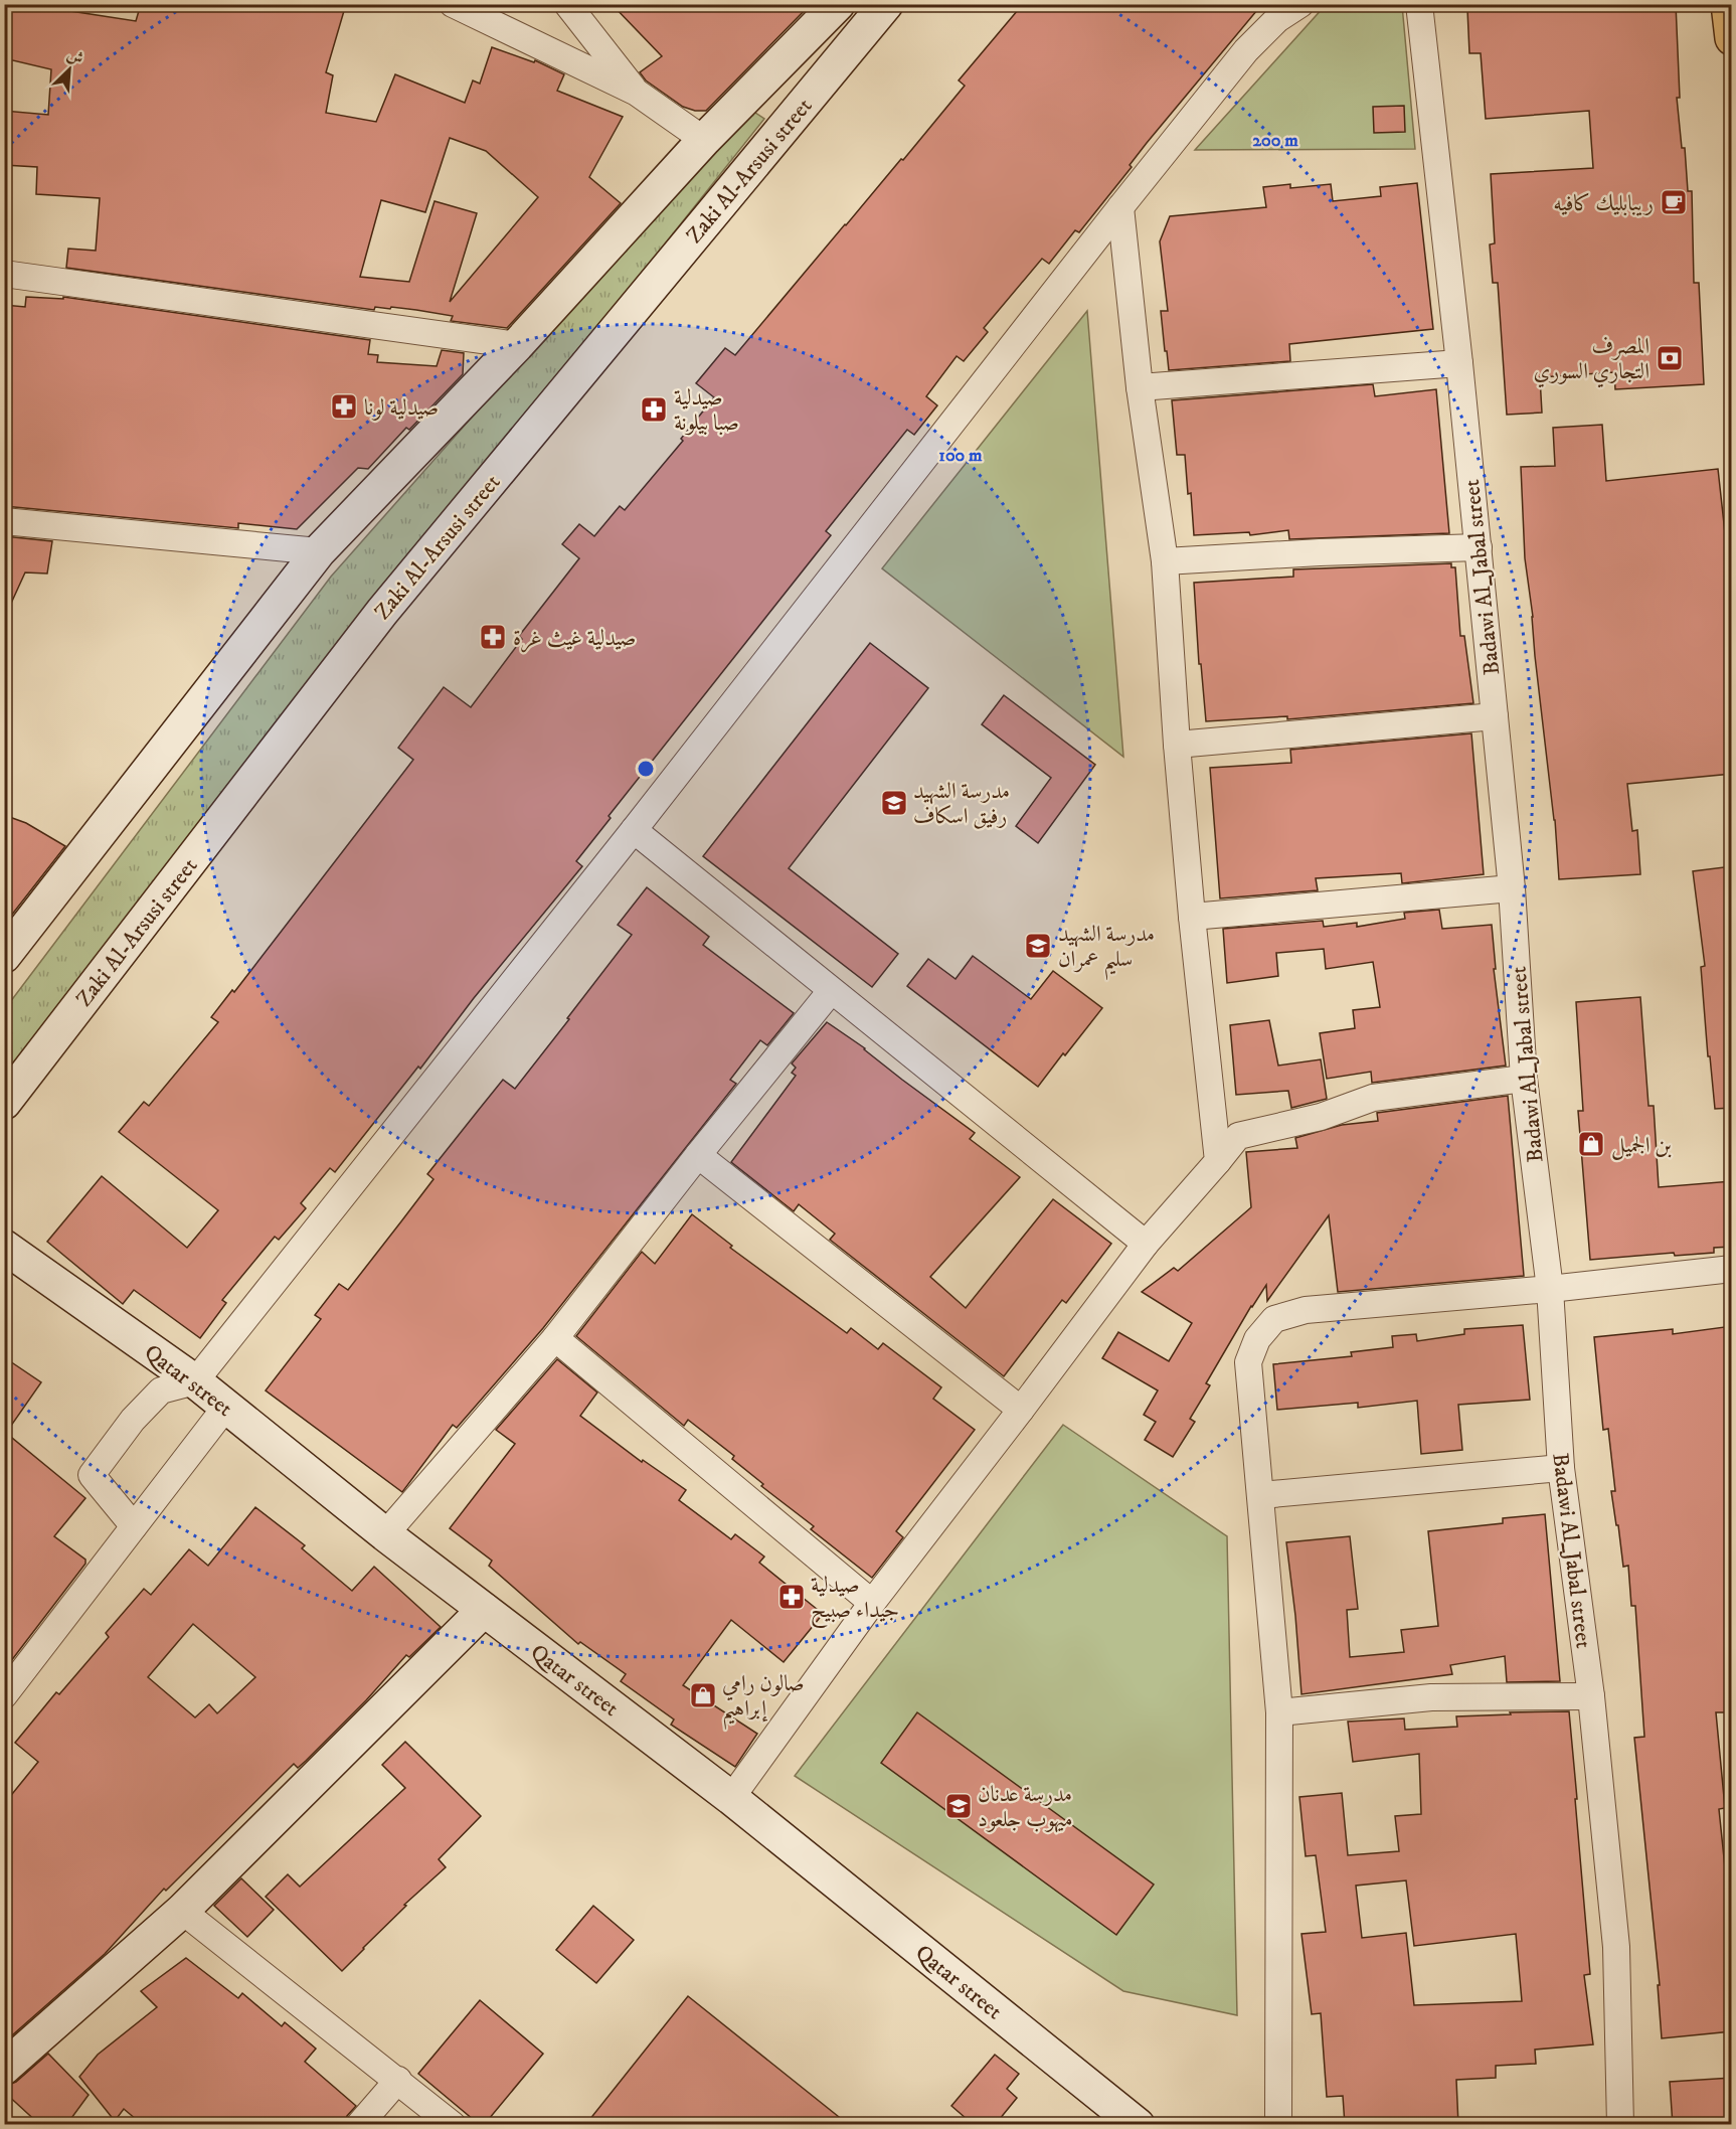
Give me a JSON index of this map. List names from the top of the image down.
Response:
{
  "streets": {
    "street": ["Zaki Al-Arsusi street", "Badawi Al_Jabal street", "Qatar street"]
  },
  "places": {
    "cafe": ["ريبابليك كافيه"],
    "bank": ["المصرف التجاري السوري"],
    "pharmacy": [
      "صيدلية لونا",
      "صيدلية صبا بيلونة",
      "صيدلية غيث غرة",
      "صيدلية جيداء صبيح"
    ],
    "school or university": ["مدرسة الشهيد رفيق اسكاف", "مدرسة الشهيد سليم عمران", "مدرسة عدنان ميهوب جلعود"],
    "shop": ["بن الجميل", "صالون رامي إبراهيم"]
  },
  "north": "top right",
  "rings": ["200 m", "100 m"]
}
